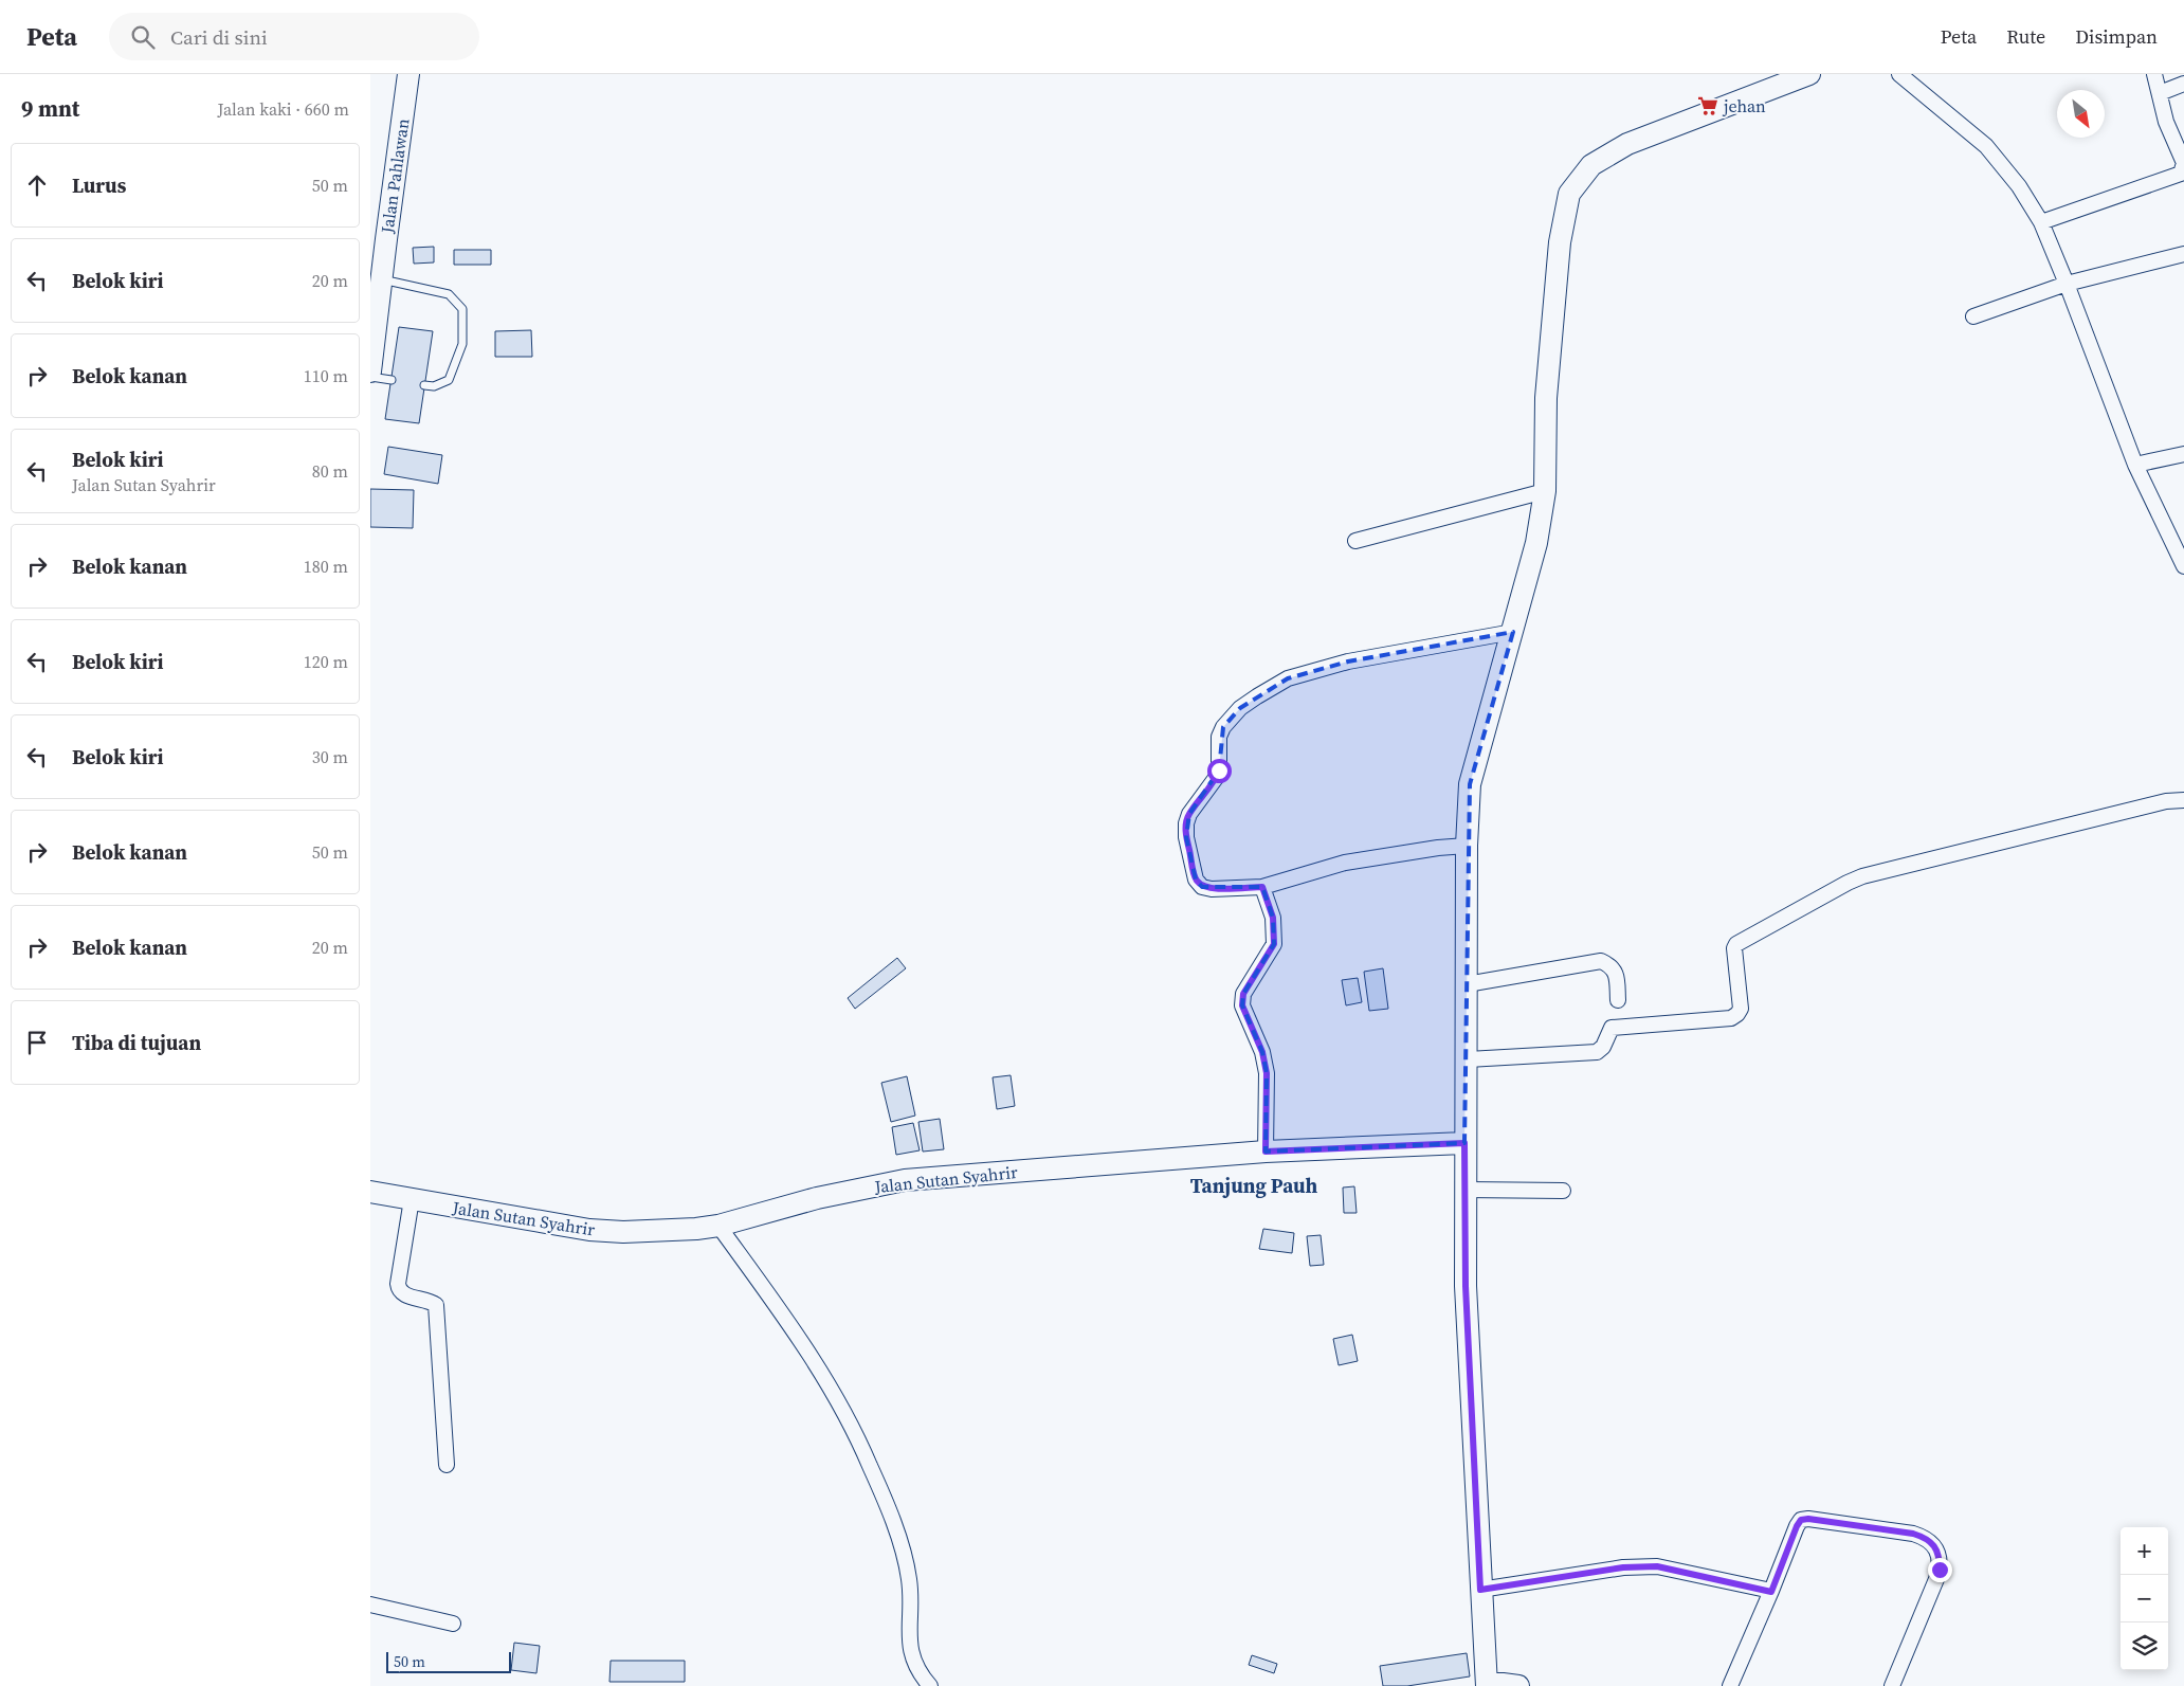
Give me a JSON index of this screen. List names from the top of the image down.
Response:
{
  "streets": {
    "street": ["Jalan Pahlawan", "Jalan Sutan Syahrir"]
  },
  "districts": ["Tanjung Pauh"],
  "places": {
    "supermarket": ["jehan"]
  },
  "scale_bar": "50 m",
  "north": "bottom right",
  "page": {
    "header": "Peta",
    "search": "Cari di sini",
    "nav": ["Peta", "Rute", "Disimpan"],
    "heading": ["9 mnt", "Jalan kaki · 660 m"],
    "list": [
      ["Lurus", "50 m"],
      ["Belok kiri", "20 m"],
      ["Belok kanan", "110 m"],
      ["Belok kiri", "Jalan Sutan Syahrir", "80 m"],
      ["Belok kanan", "180 m"],
      ["Belok kiri", "120 m"],
      ["Belok kiri", "30 m"],
      ["Belok kanan", "50 m"],
      ["Belok kanan", "20 m"],
      "Tiba di tujuan"
    ],
    "map_buttons": ["+", "−"],
    "scale": "50 m"
  }
}
